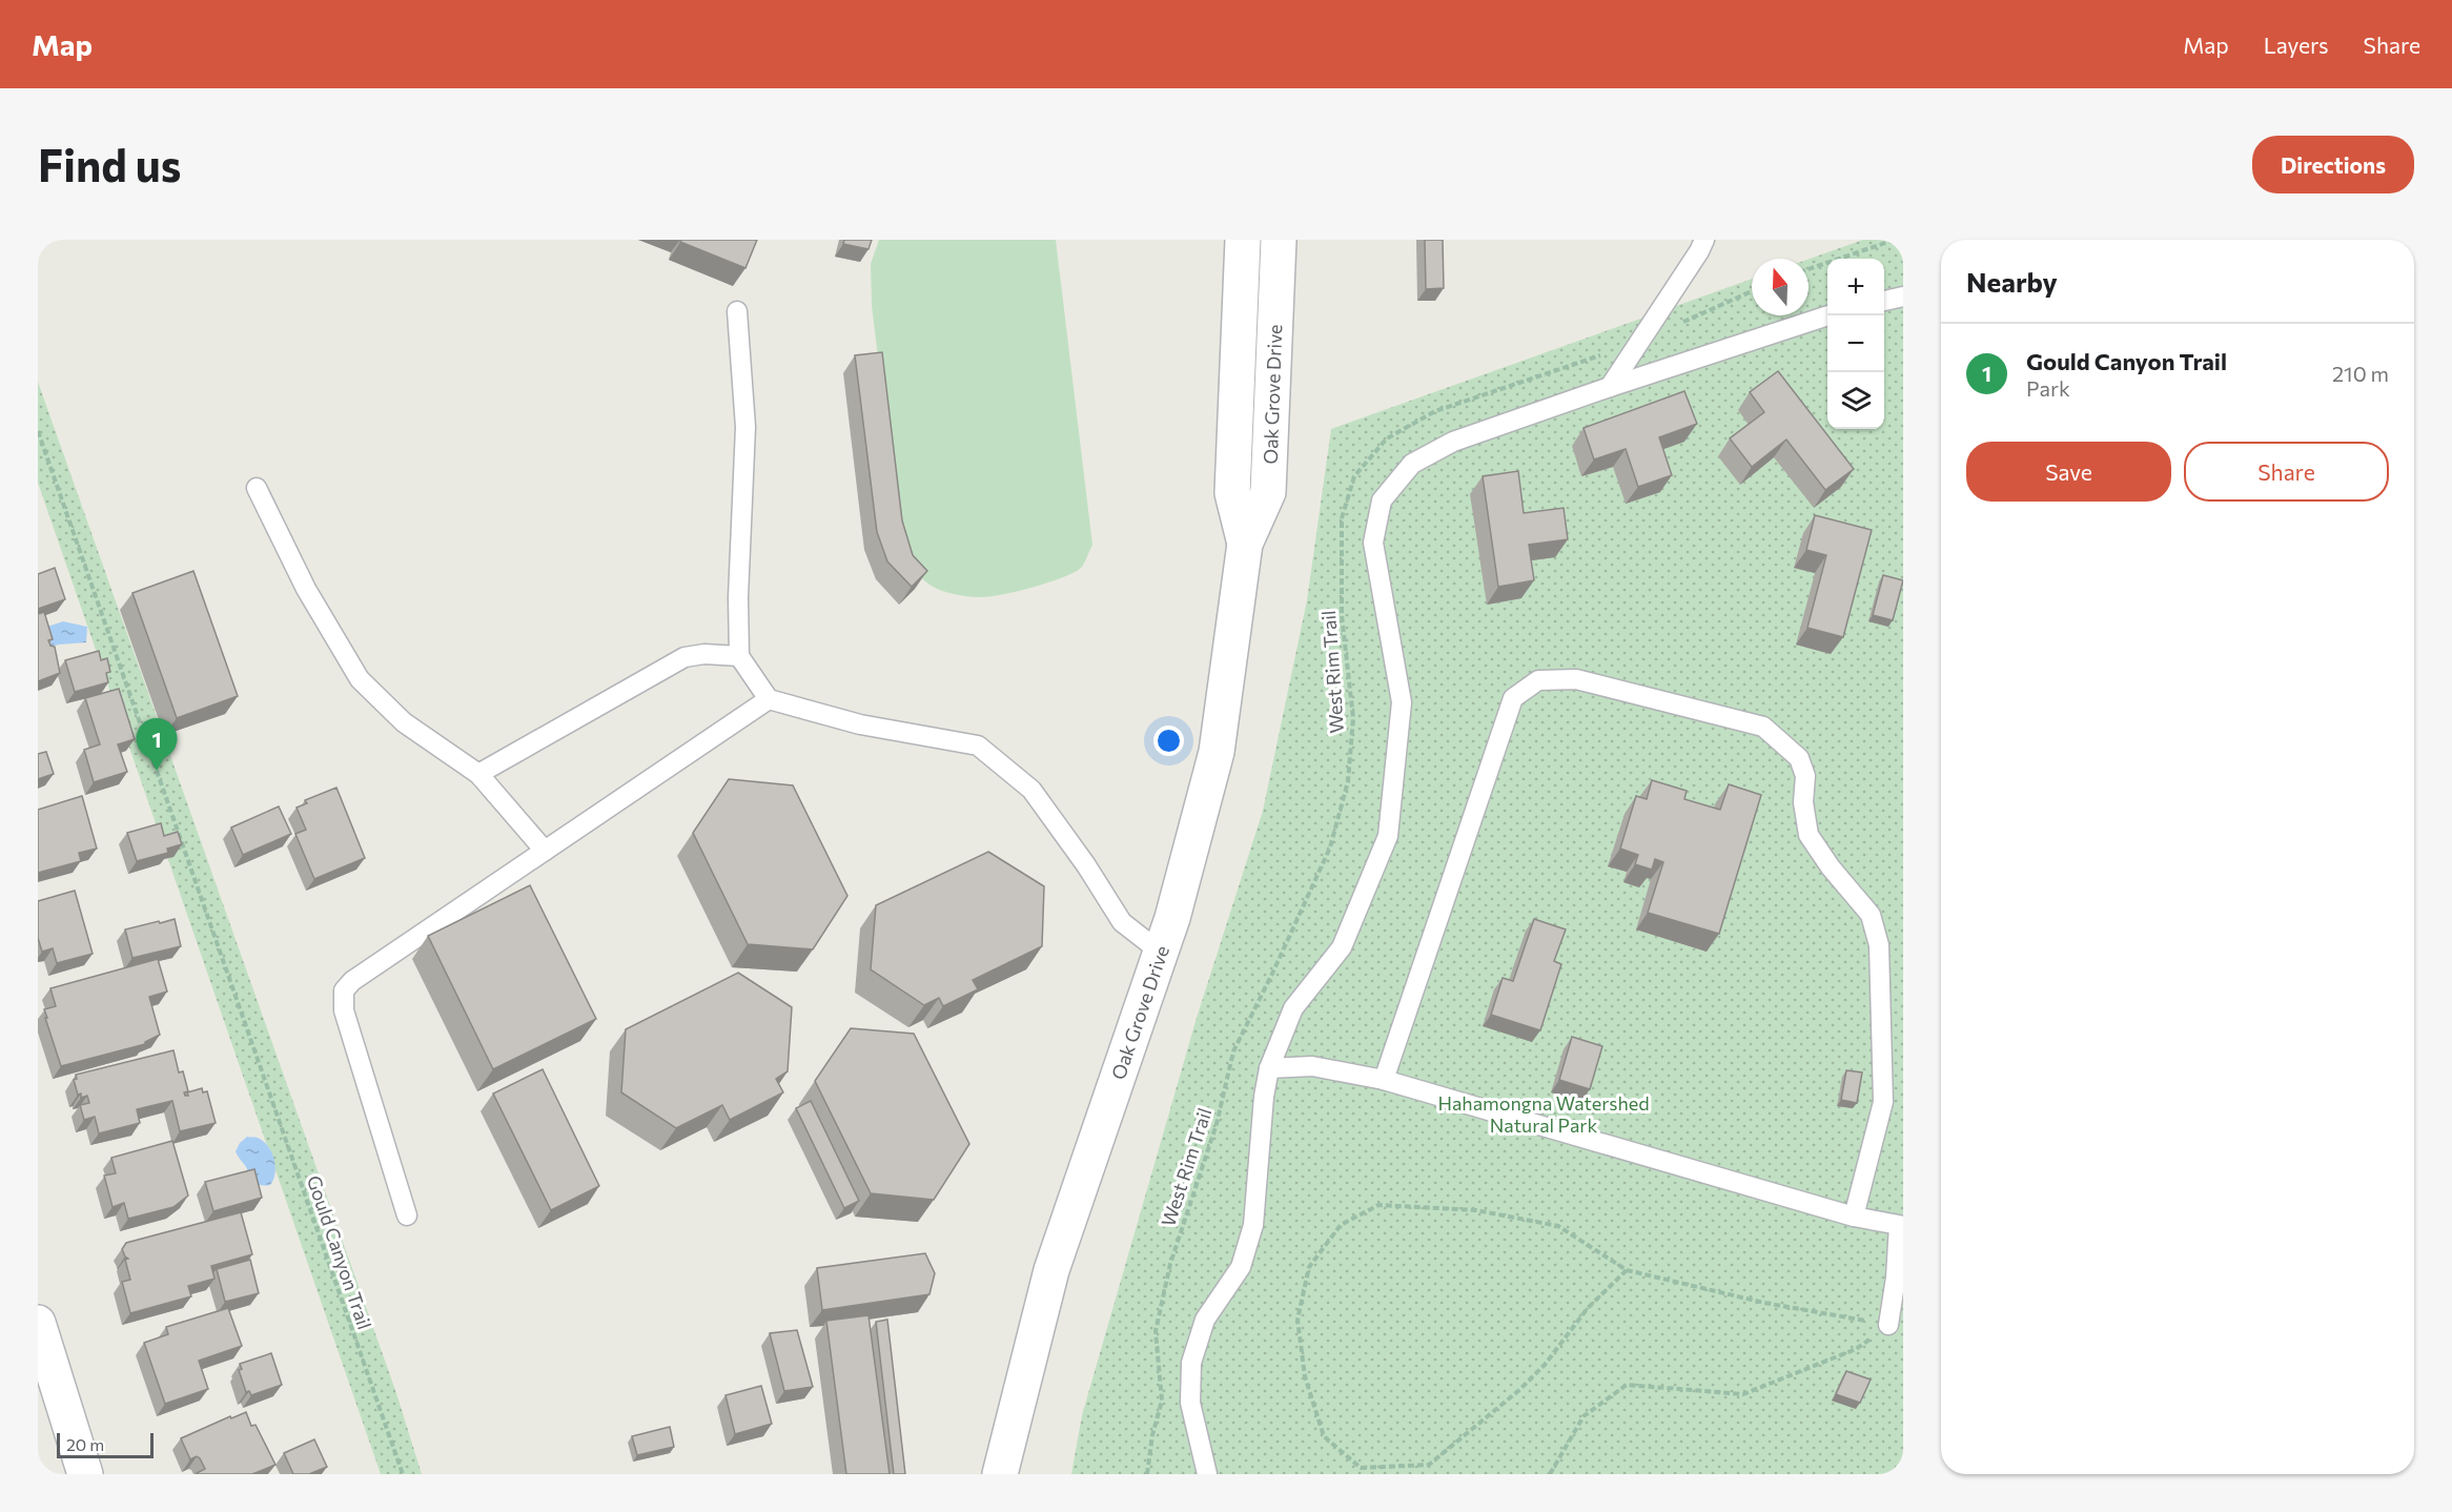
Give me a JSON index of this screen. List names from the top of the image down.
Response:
{
  "streets": {
    "street": ["Oak Grove Drive"],
    "path": ["West Rim Trail", "Gould Canyon Trail"]
  },
  "parks": ["Hahamongna Watershed Natural Park"],
  "scale_bar": "20 m",
  "north": "top",
  "page": {
    "header": "Map",
    "nav": ["Map", "Layers", "Share"],
    "buttons": [
      "Directions",
      ["Save", "Share"]
    ],
    "title": "Find us",
    "heading": "Nearby",
    "map_buttons": ["+", "−"],
    "list": [
      {
        "mark": "1",
        "name": "Gould Canyon Trail",
        "note": "Park",
        "value": "210 m"
      }
    ],
    "pins": "1",
    "scale": "20 m"
  }
}
